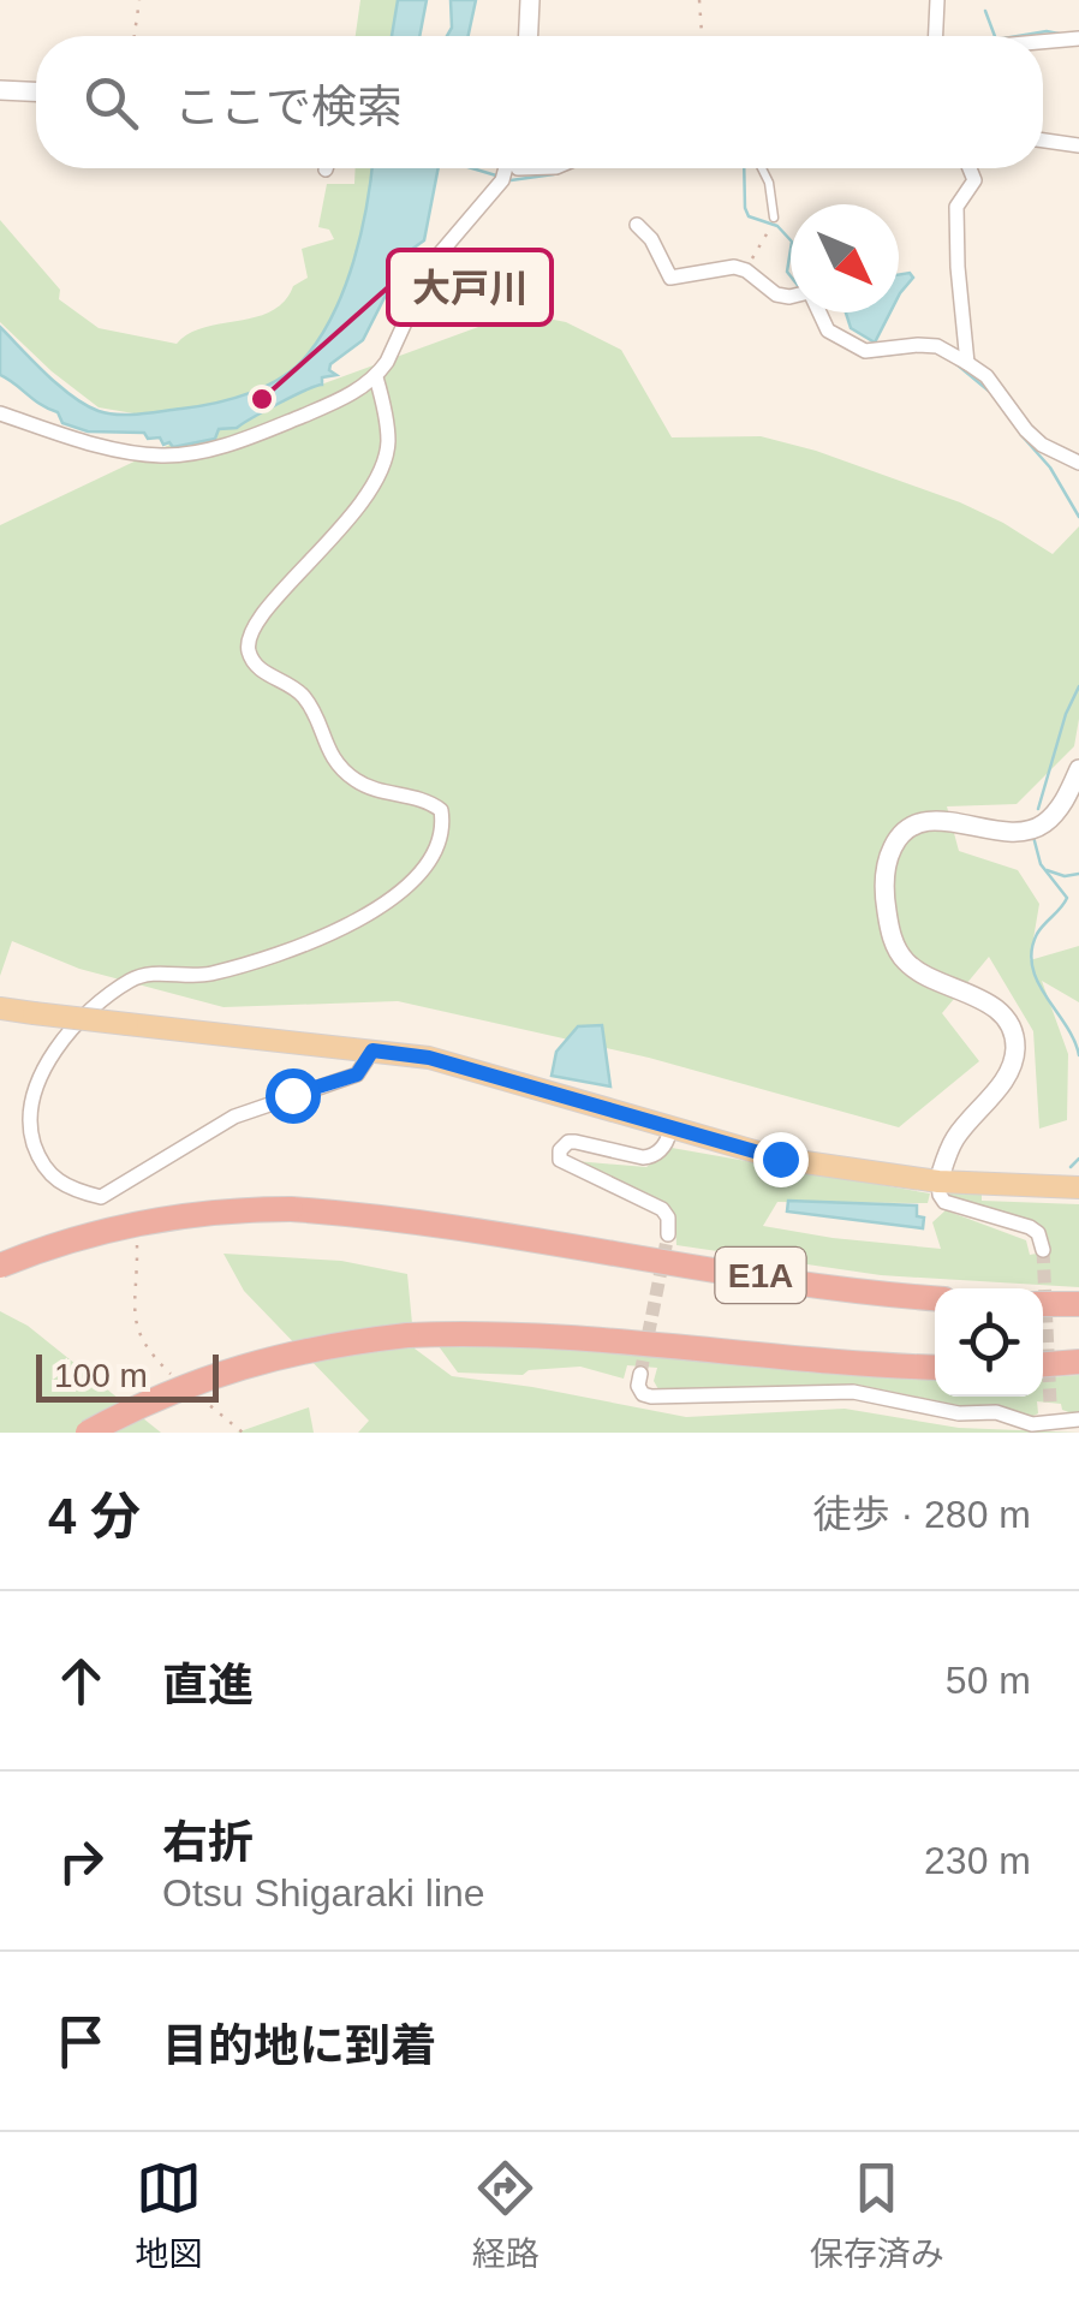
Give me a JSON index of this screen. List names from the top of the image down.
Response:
{
  "streets": {
    "highway": ["E1A"]
  },
  "places": ["大戸川"],
  "scale_bar": "100 m",
  "north": "bottom right",
  "page": {
    "search": "ここで検索",
    "scale": "100 m",
    "heading": ["4 分", "徒歩 · 280 m"],
    "list": [
      ["直進", "50 m"],
      ["右折", "Otsu Shigaraki line", "230 m"],
      "目的地に到着"
    ],
    "nav": ["地図", "経路", "保存済み"]
  }
}
